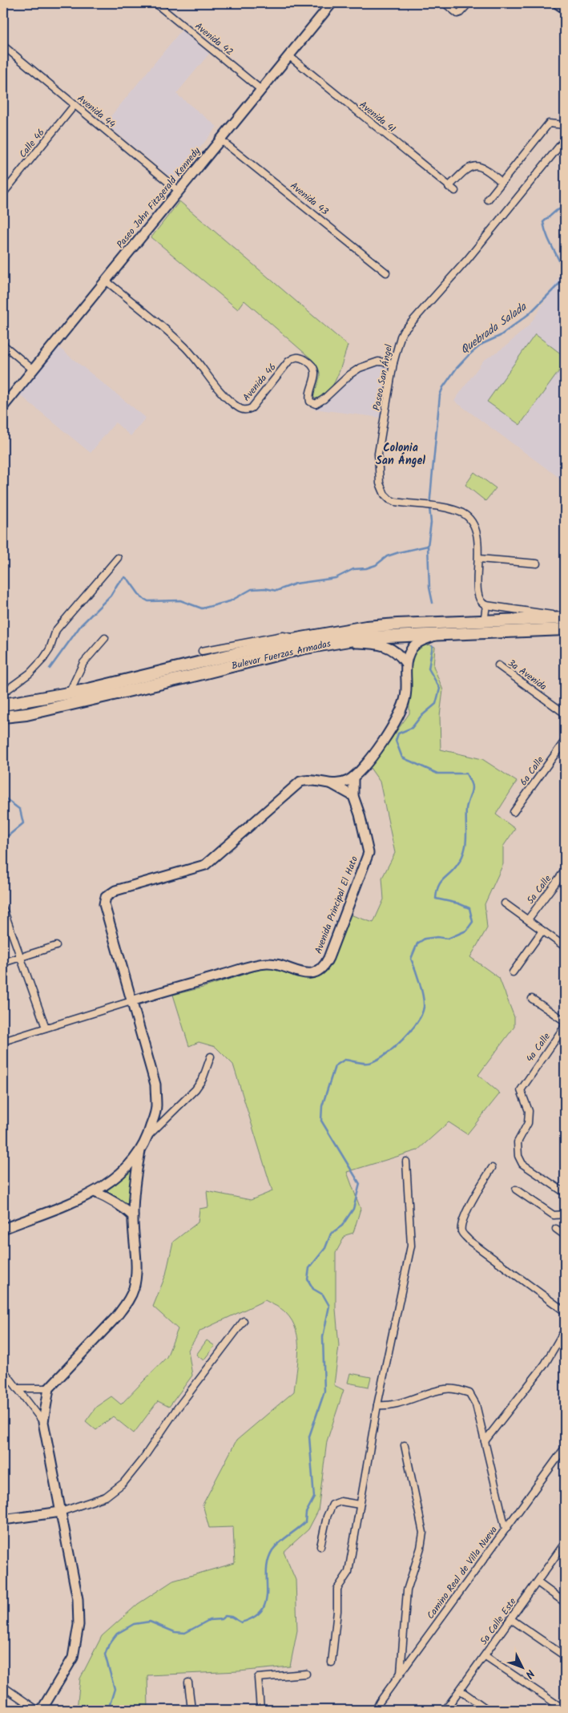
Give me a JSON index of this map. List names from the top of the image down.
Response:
{
  "streets": {
    "highway": ["Bulevar Fuerzas Armadas"],
    "street": [
      "Avenida 42",
      "Avenida 44",
      "Avenida 41",
      "Calle 46",
      "Paseo John Fitzgerald Kennedy",
      "Avenida 43",
      "Paseo San Ángel",
      "Avenida 46",
      "3a Avenida",
      "6a Calle",
      "5a Calle",
      "Avenida Principal El Hato",
      "4a Calle",
      "Camino Real de Villa Nueva",
      "5a Calle Este"
    ]
  },
  "crossings": [
    ["Avenida 42", "Paseo John Fitzgerald Kennedy"],
    ["Avenida 44", "Calle 46"],
    ["Avenida 44", "Paseo John Fitzgerald Kennedy"],
    ["Avenida 41", "Paseo John Fitzgerald Kennedy"],
    ["Paseo John Fitzgerald Kennedy", "Avenida 43"],
    ["Paseo John Fitzgerald Kennedy", "Avenida 46"],
    ["Paseo San Ángel", "Avenida 46"]
  ],
  "districts": ["Colonia San Ángel"],
  "water": ["Quebrada Salada"],
  "north": "bottom right"
}
